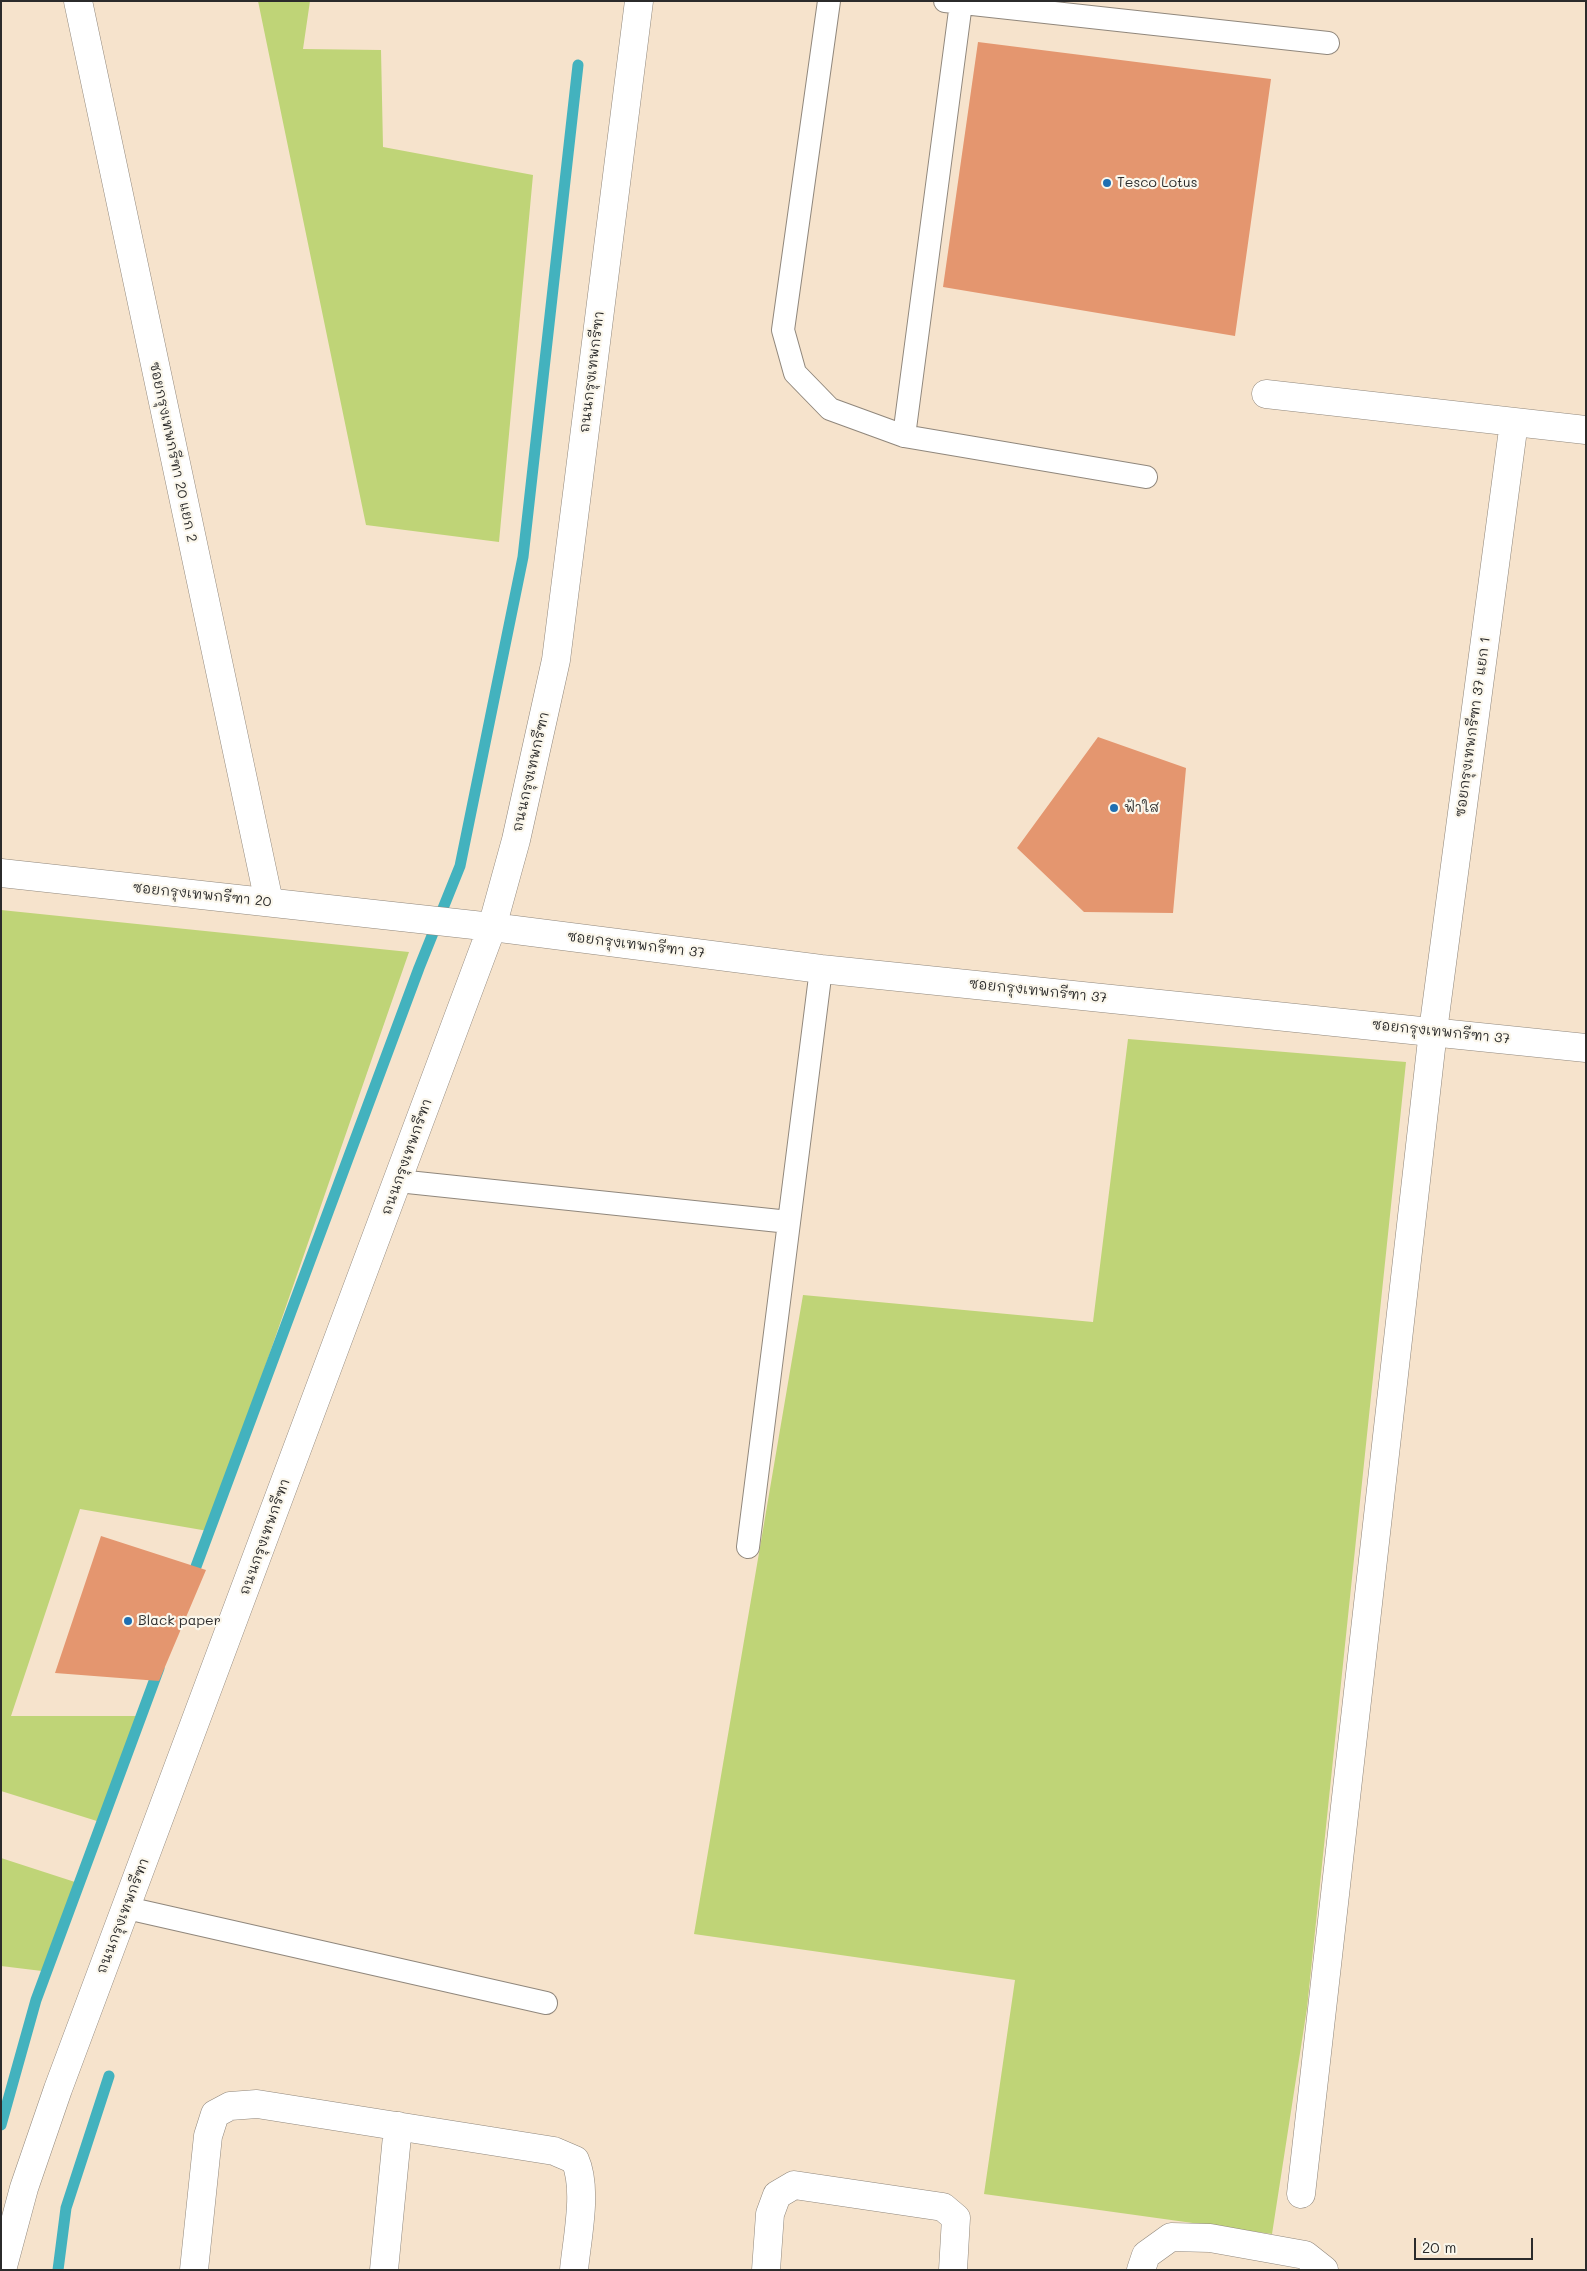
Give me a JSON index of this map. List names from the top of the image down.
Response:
{
  "streets": {
    "street": [
      "ถนนกรุงเทพกรีฑา",
      "ซอยกรุงเทพกรีฑา 20 แยก 2",
      "ซอยกรุงเทพกรีฑา 37 แยก 1",
      "ซอยกรุงเทพกรีฑา 20",
      "ซอยกรุงเทพกรีฑา 37"
    ]
  },
  "crossings": [
    ["ถนนกรุงเทพกรีฑา", "ซอยกรุงเทพกรีฑา 37"],
    ["ซอยกรุงเทพกรีฑา 20 แยก 2", "ซอยกรุงเทพกรีฑา 20"],
    ["ซอยกรุงเทพกรีฑา 37 แยก 1", "ซอยกรุงเทพกรีฑา 37"],
    ["ซอยกรุงเทพกรีฑา 20", "ซอยกรุงเทพกรีฑา 37"]
  ],
  "places": ["Tesco Lotus", "ฟ้าใส", "Black paper"],
  "scale_bar": "20 m"
}
